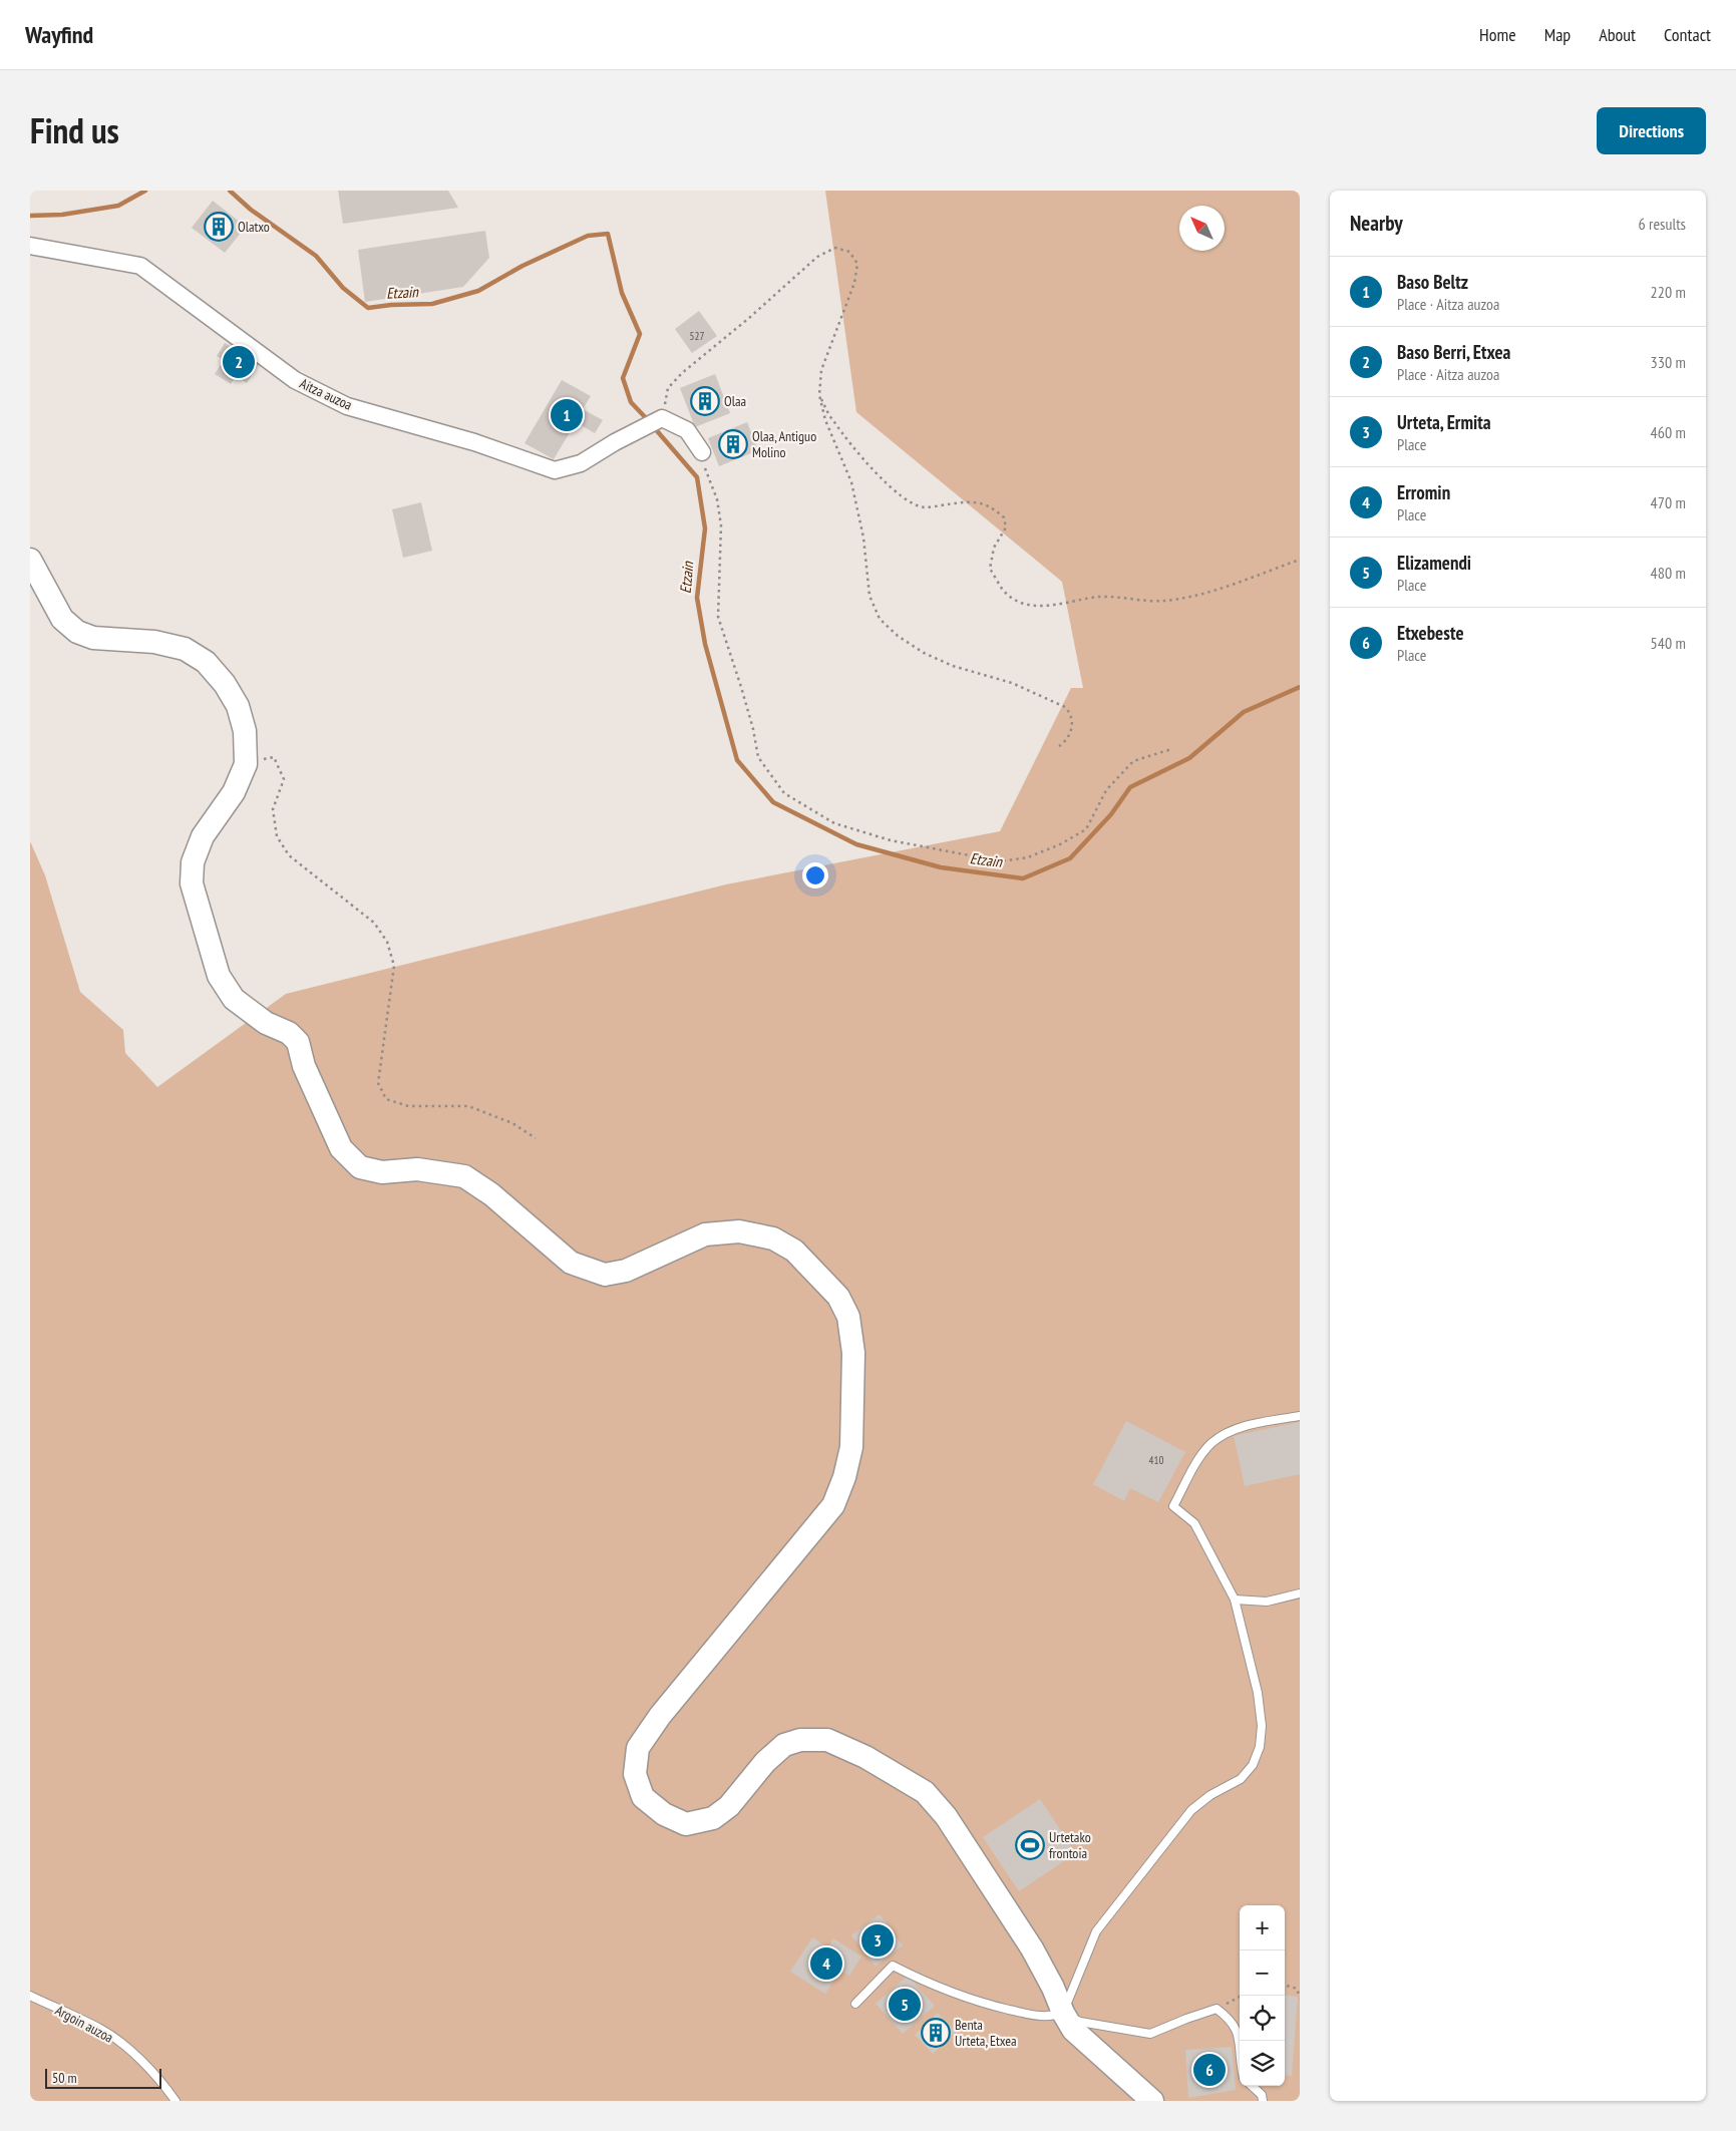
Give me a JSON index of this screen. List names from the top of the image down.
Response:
{
  "streets": {
    "street": ["Aitza auzoa"],
    "lane": ["Argoin auzoa"]
  },
  "water": ["Etzain"],
  "places": {
    "building": [
      "Olatxo",
      "Olaa",
      "Olaa, Antiguo Molino",
      "Benta Urteta, Etxea"
    ],
    "sports": ["Urtetako frontoia"]
  },
  "house_numbers": ["527", "410"],
  "scale_bar": "50 m",
  "north": "top left",
  "page": {
    "header": "Wayfind",
    "nav": [
      "Home",
      "Map",
      "About",
      "Contact"
    ],
    "title": "Find us",
    "buttons": "Directions",
    "heading": ["Nearby", "6 results"],
    "list": [
      {
        "mark": "1",
        "name": "Baso Beltz",
        "note": "Place · Aitza auzoa",
        "value": "220 m"
      },
      {
        "mark": "2",
        "name": "Baso Berri, Etxea",
        "note": "Place · Aitza auzoa",
        "value": "330 m"
      },
      {
        "mark": "3",
        "name": "Urteta, Ermita",
        "note": "Place",
        "value": "460 m"
      },
      {
        "mark": "4",
        "name": "Erromin",
        "note": "Place",
        "value": "470 m"
      },
      {
        "mark": "5",
        "name": "Elizamendi",
        "note": "Place",
        "value": "480 m"
      },
      {
        "mark": "6",
        "name": "Etxebeste",
        "note": "Place",
        "value": "540 m"
      }
    ],
    "pins": [
      "2",
      "1",
      "3",
      "4",
      "5",
      "6"
    ],
    "map_buttons": ["+", "−"],
    "scale": "50 m"
  }
}
